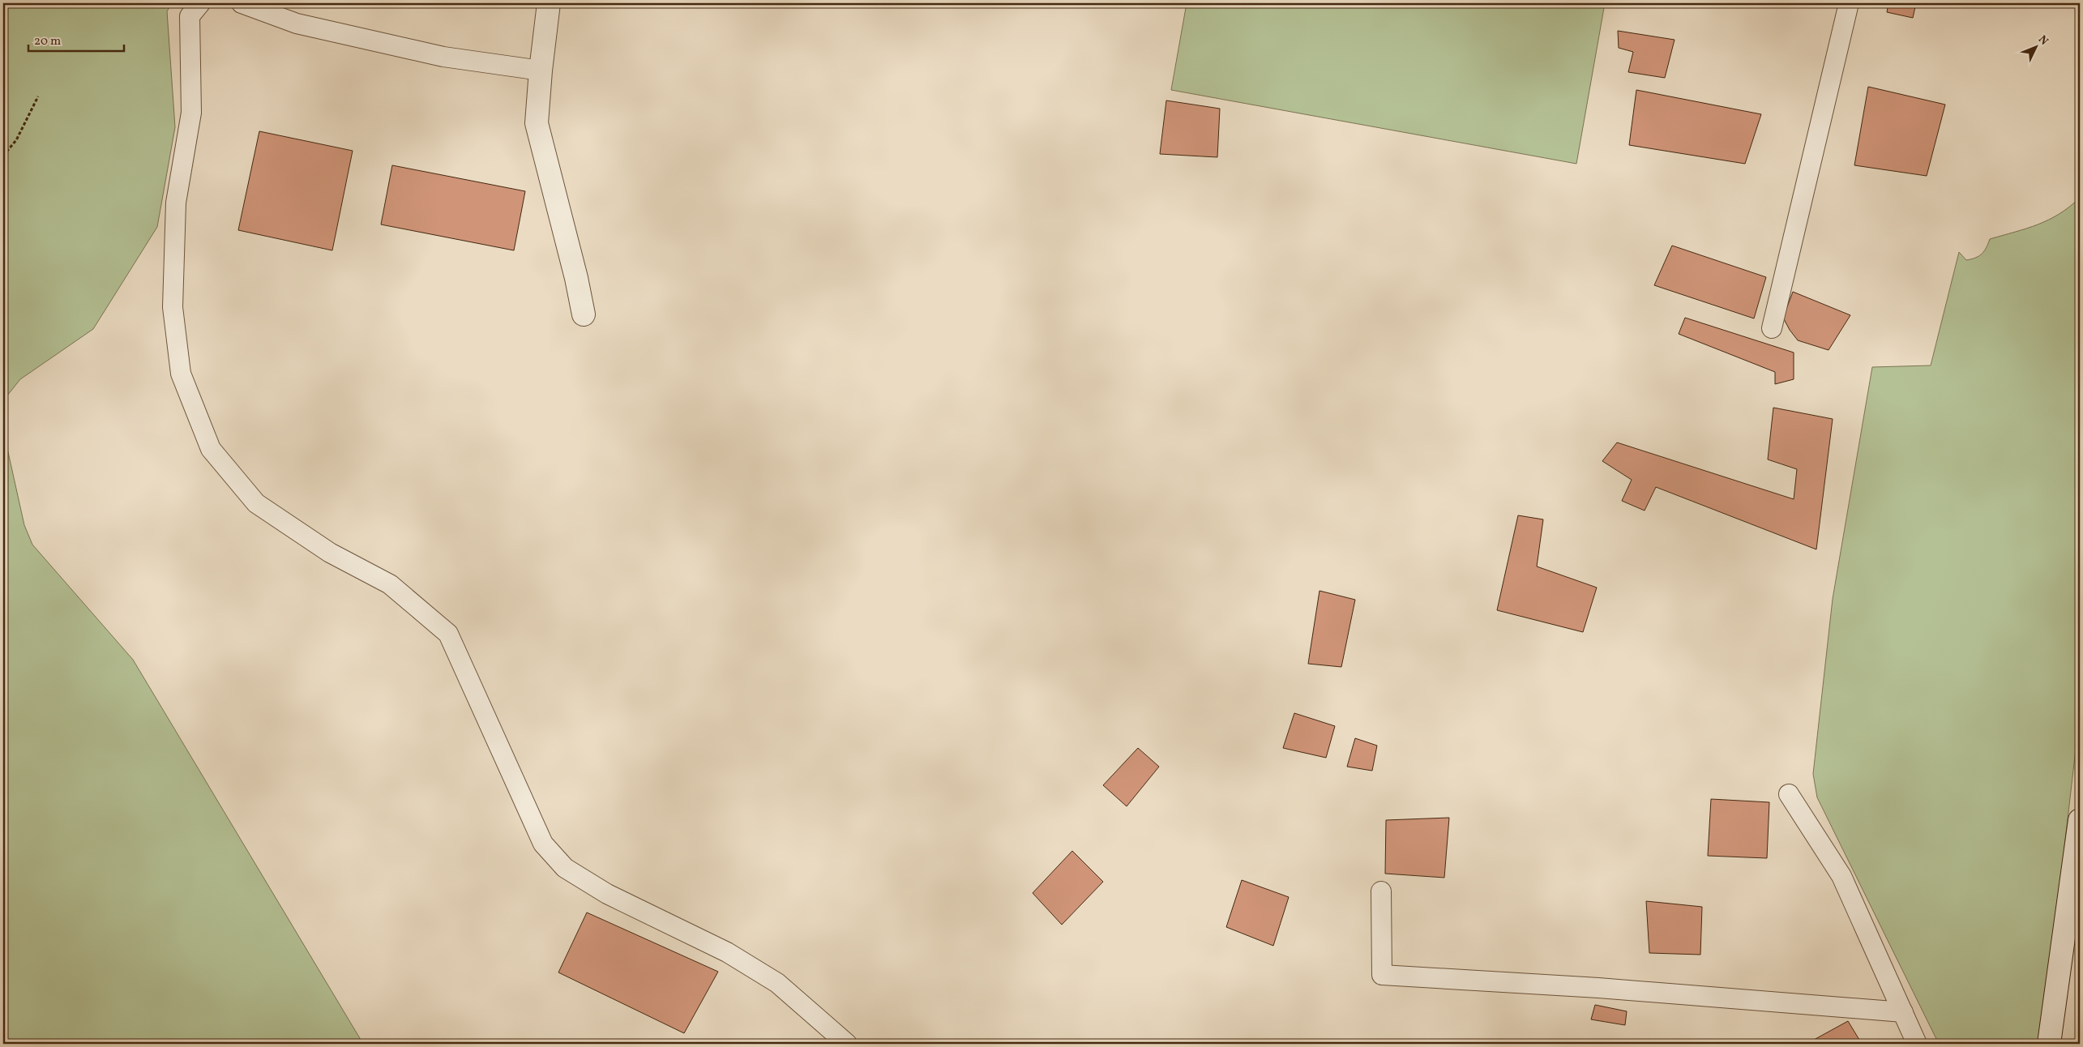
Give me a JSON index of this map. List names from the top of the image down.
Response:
{
  "scale_bar": "20 m",
  "north": "top right"
}
